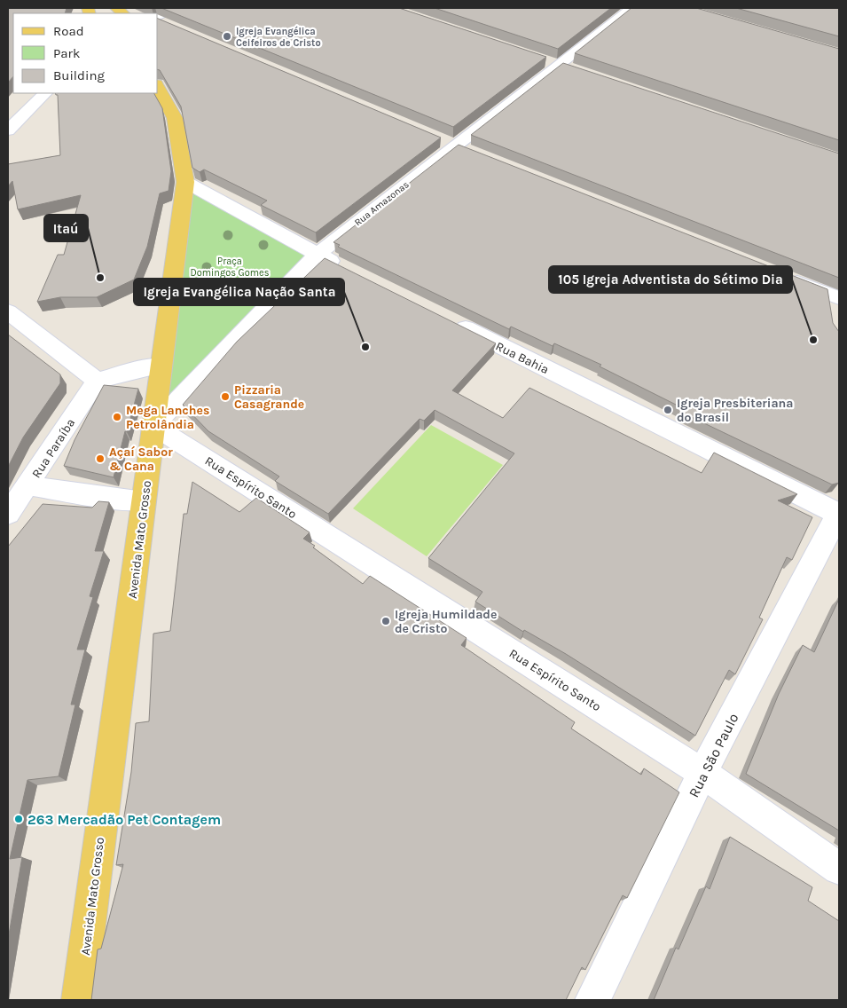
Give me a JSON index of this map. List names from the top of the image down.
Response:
{
  "streets": {
    "main road": ["Avenida Mato Grosso"],
    "street": [
      "Rua Amazonas",
      "Rua Bahia",
      "Rua Paraíba",
      "Rua Espírito Santo",
      "Rua São Paulo"
    ]
  },
  "crossings": [
    ["Rua Amazonas", "Rua Espírito Santo"],
    ["Rua Amazonas", "Avenida Mato Grosso"],
    ["Rua Bahia", "Rua São Paulo"],
    ["Rua Espírito Santo", "Avenida Mato Grosso"],
    ["Rua Espírito Santo", "Rua São Paulo"]
  ],
  "parks": ["Praça Domingos Gomes"],
  "places": [
    "Igreja Evangélica Ceifeiros de Cristo",
    "Itaú",
    "105 Igreja Adventista do Sétimo Dia",
    "Igreja Evangélica Nação Santa",
    "Pizzaria Casagrande",
    "Igreja Presbiteriana do Brasil",
    "Mega Lanches Petrolândia",
    "Açaí Sabor & Cana",
    "Igreja Humildade de Cristo",
    "263 Mercadão Pet Contagem"
  ],
  "legend": ["Road", "Park", "Building"]
}
